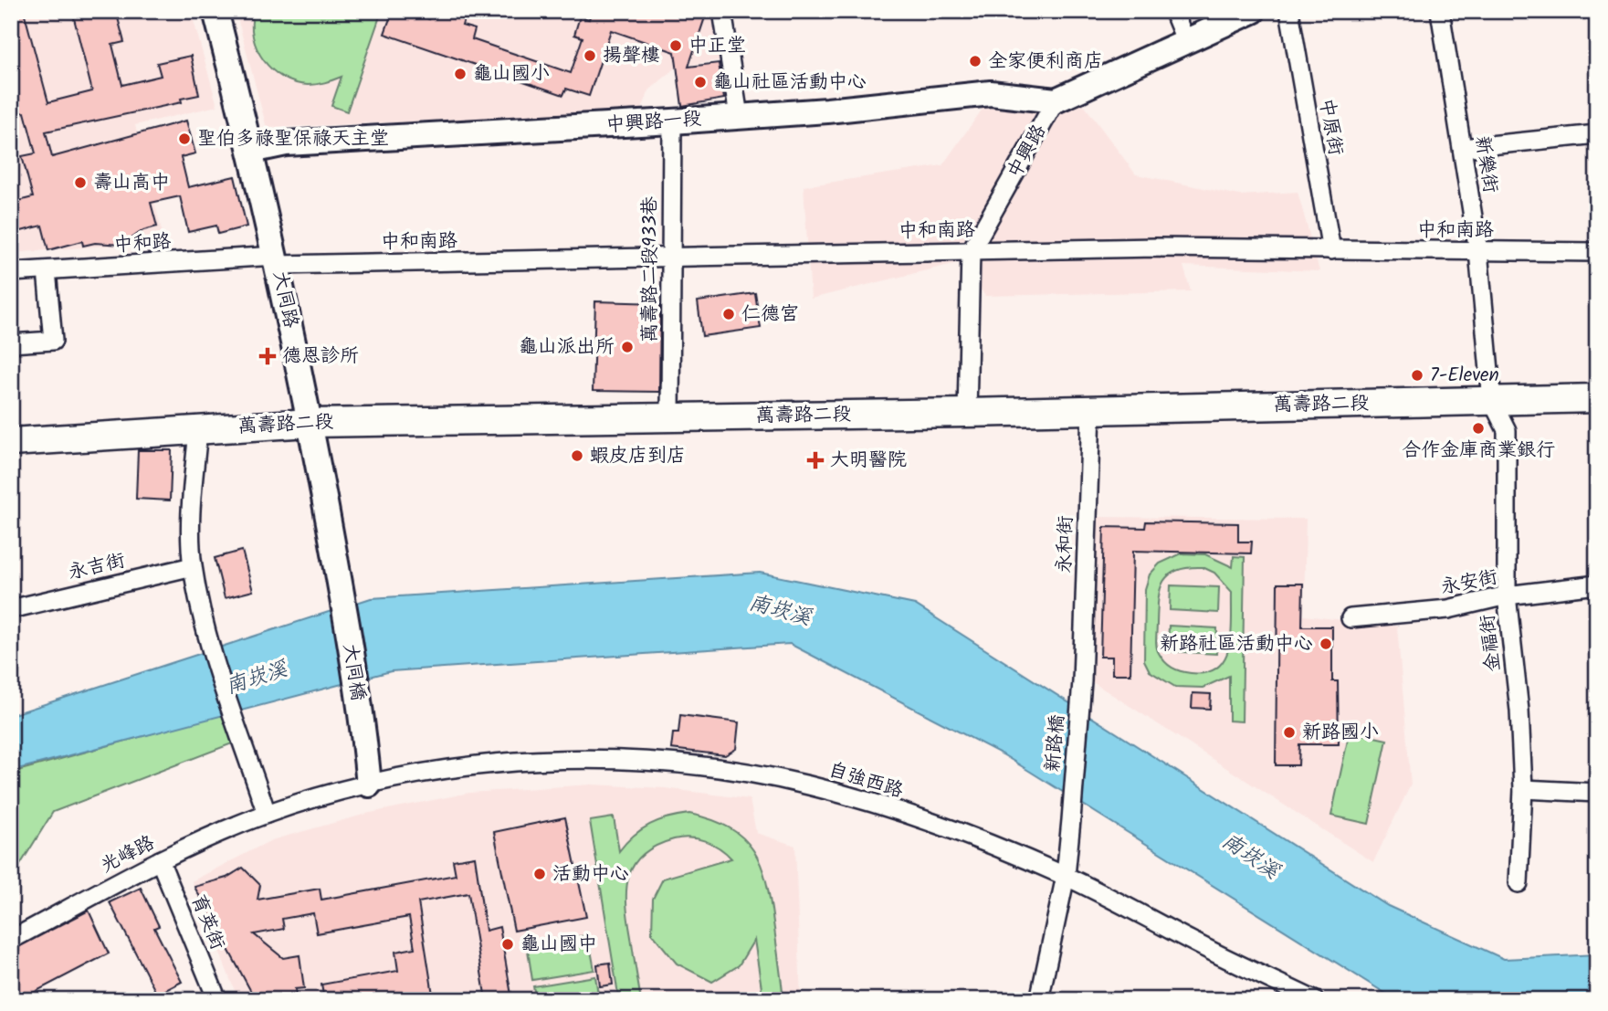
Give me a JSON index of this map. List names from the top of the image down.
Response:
{
  "streets": {
    "main road": ["萬壽路二段"],
    "street": [
      "中興路一段",
      "中原街",
      "中興路",
      "新樂街",
      "中和南路",
      "中和路",
      "萬壽路二段933巷",
      "大同路",
      "永和街",
      "永吉街",
      "永安街",
      "金福街",
      "大同橋",
      "新路橋",
      "自強西路",
      "光峰路",
      "育英街"
    ]
  },
  "crossings": [
    ["中興路一段", "中興路"],
    ["中興路一段", "萬壽路二段933巷"],
    ["中興路一段", "大同路"],
    ["中原街", "中和南路"],
    ["中興路", "中和南路"],
    ["中興路", "萬壽路二段"],
    ["新樂街", "中和南路"],
    ["新樂街", "萬壽路二段"],
    ["新樂街", "金福街"],
    ["中和南路", "中和路"],
    ["中和南路", "萬壽路二段933巷"],
    ["中和南路", "大同路"],
    ["中和路", "大同路"],
    ["萬壽路二段933巷", "萬壽路二段"],
    ["大同路", "萬壽路二段"],
    ["大同路", "大同橋"],
    ["萬壽路二段", "永和街"],
    ["萬壽路二段", "金福街"],
    ["永和街", "新路橋"],
    ["永安街", "金福街"],
    ["大同橋", "自強西路"],
    ["大同橋", "光峰路"],
    ["新路橋", "自強西路"],
    ["自強西路", "光峰路"],
    ["光峰路", "育英街"]
  ],
  "water": ["南崁溪"],
  "places": {
    "other": [
      "中正堂",
      "揚聲樓",
      "全家便利商店",
      "龜山國小",
      "龜山社區活動中心",
      "聖伯多祿聖保祿天主堂",
      "壽山高中",
      "仁德宮",
      "龜山派出所",
      "7-Eleven",
      "合作金庫商業銀行",
      "蝦皮店到店",
      "新路社區活動中心",
      "新路國小",
      "活動中心",
      "龜山國中"
    ],
    "health": ["德恩診所", "大明醫院"]
  }
}
